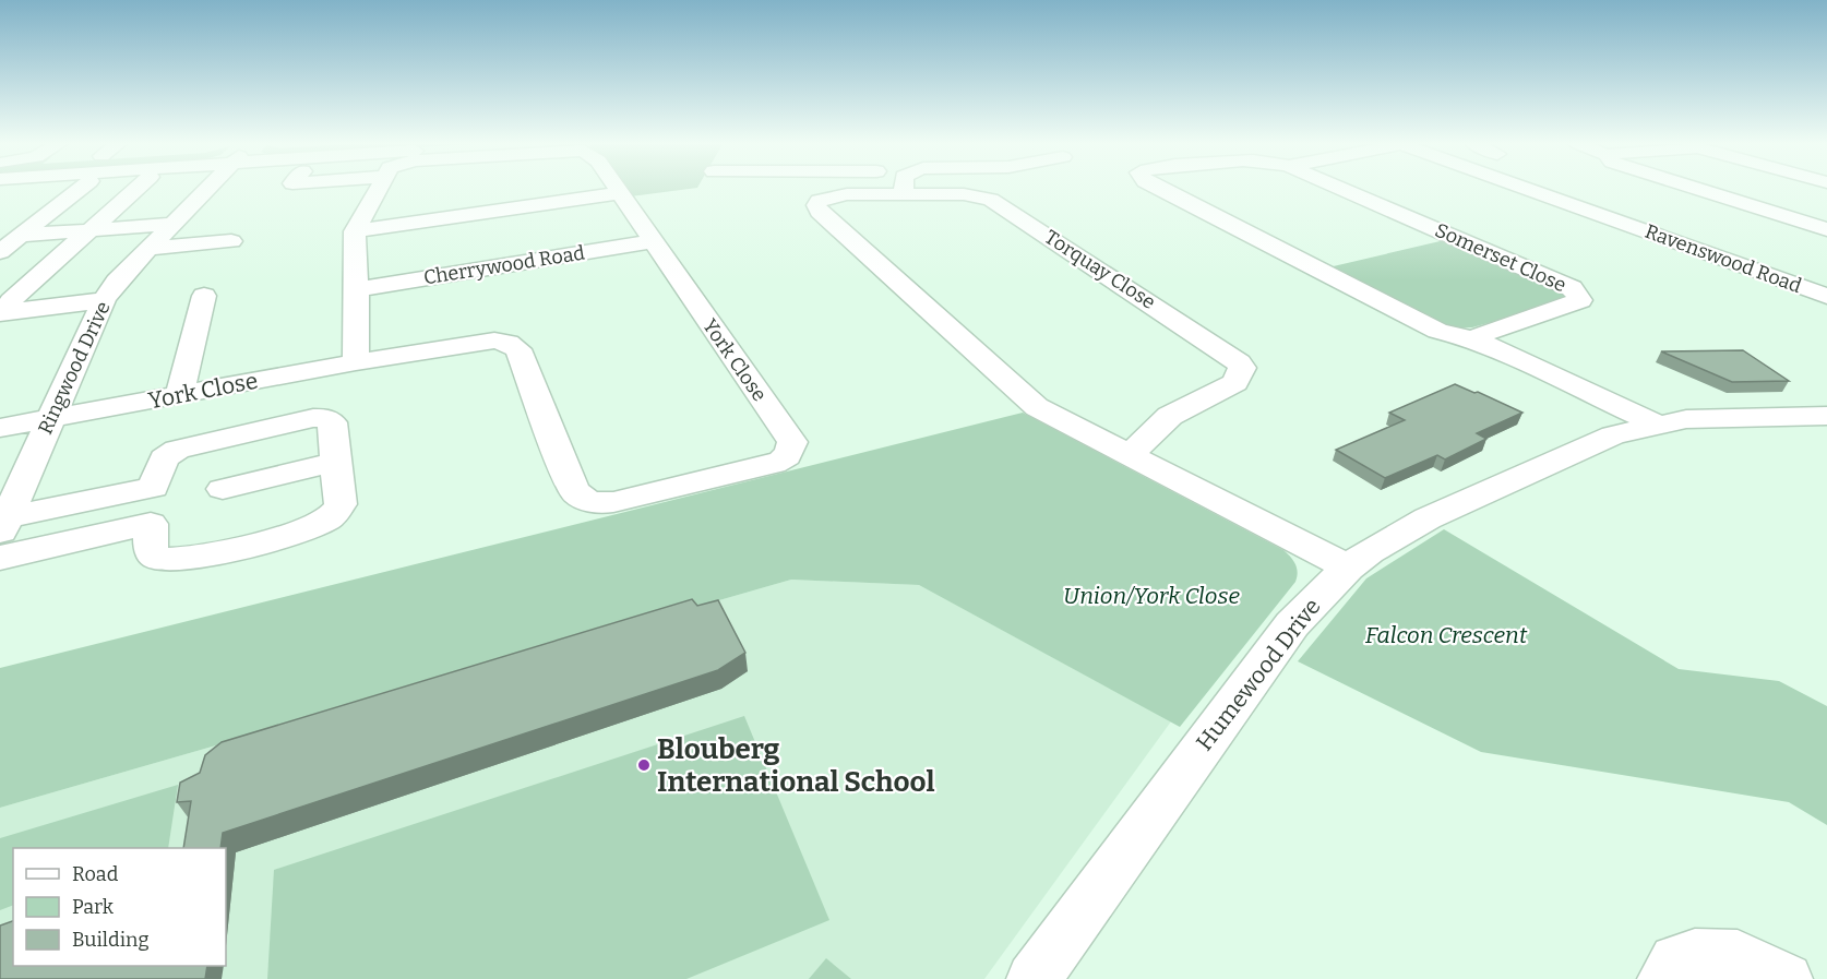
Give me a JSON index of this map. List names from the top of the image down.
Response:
{
  "streets": {
    "street": [
      "Somerset Close",
      "Ravenswood Road",
      "Cherrywood Road",
      "Torquay Close",
      "York Close",
      "Ringwood Drive",
      "Humewood Drive"
    ]
  },
  "crossings": [
    ["Somerset Close", "Humewood Drive"],
    ["Cherrywood Road", "York Close"],
    ["York Close", "Ringwood Drive"]
  ],
  "parks": ["Union/York Close", "Falcon Crescent"],
  "places": ["Blouberg International School"],
  "legend": ["Road", "Park", "Building"]
}
